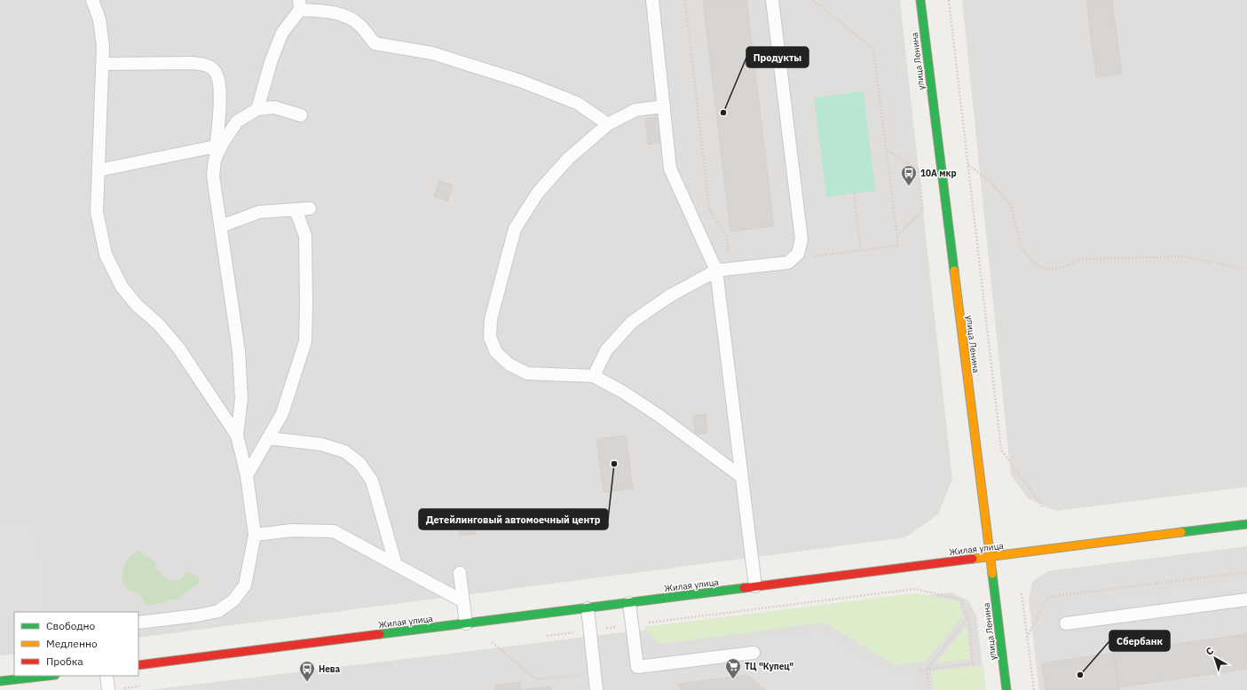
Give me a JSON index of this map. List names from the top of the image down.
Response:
{
  "streets": {
    "main road": ["улица Ленина", "Жилая улица"]
  },
  "crossings": [
    ["улица Ленина", "Жилая улица"]
  ],
  "places": {
    "other": ["Продукты", "Детейлинговый автомоечный центр", "Сбербанк"],
    "bus stop": ["10А мкр", "Нева"],
    "supermarket": ["ТЦ \"Купец\""]
  },
  "legend": ["Свободно", "Медленно", "Пробка"],
  "north": "top left"
}
